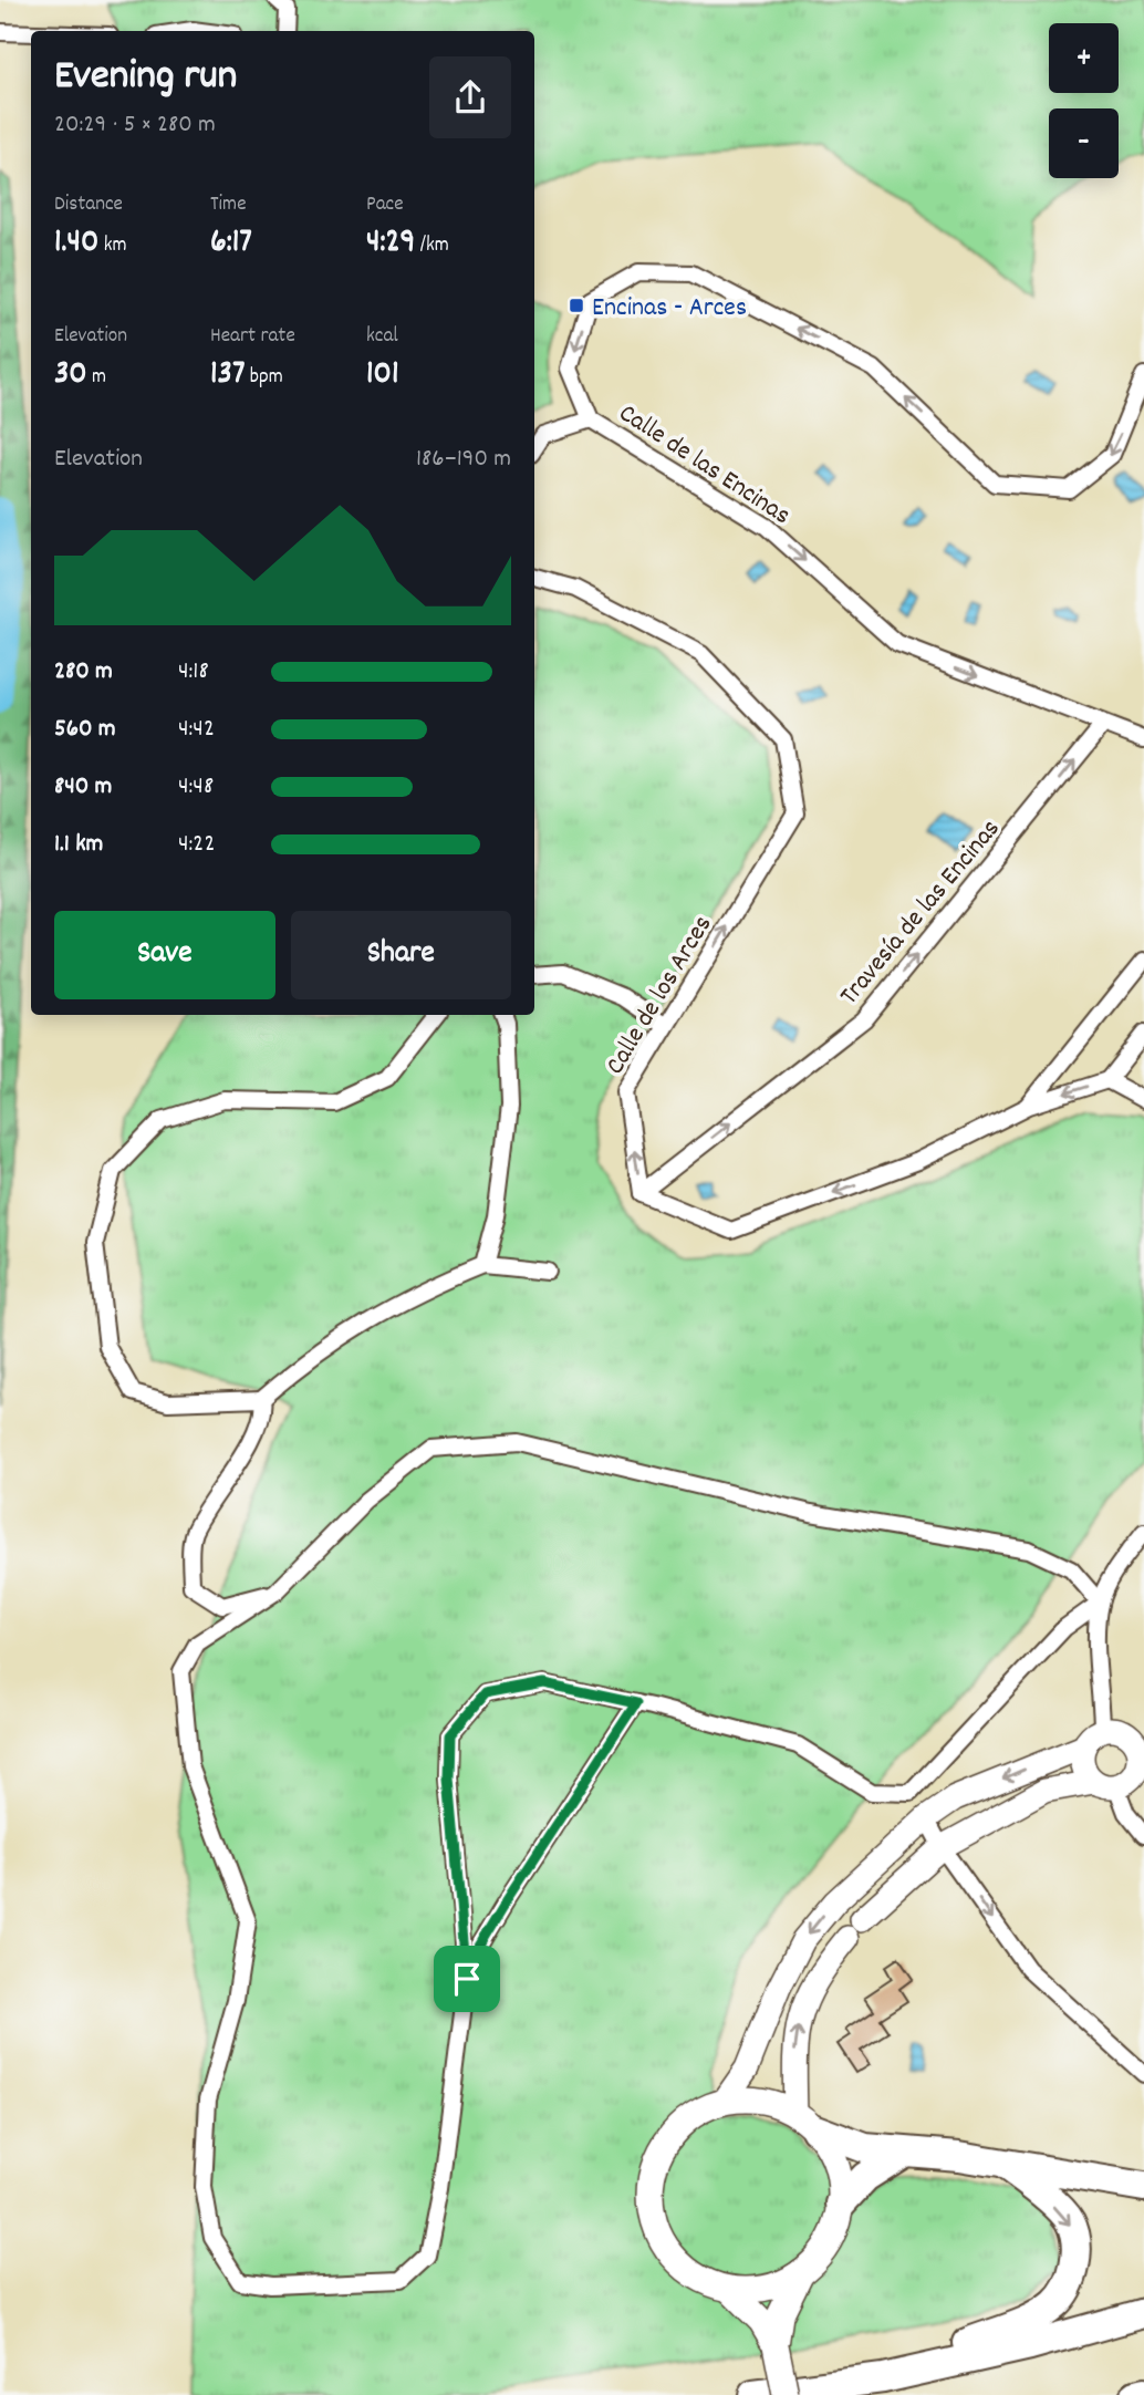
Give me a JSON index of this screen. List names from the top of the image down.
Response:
{
  "streets": {
    "street": ["Calle de las Encinas", "Travesía de las Encinas", "Calle de los Arces"]
  },
  "crossings": [
    ["Calle de las Encinas", "Travesía de las Encinas"],
    ["Travesía de las Encinas", "Calle de los Arces"]
  ],
  "one_way": ["Travesía de las Encinas"],
  "places": {
    "transit": ["Encinas - Arces"]
  },
  "page": {
    "map_buttons": ["+", "−"],
    "heading": ["Evening run", "20:29 · 5 × 280 m"],
    "stats": [
      ["Distance", "1.40 km"],
      ["Time", "6:17"],
      ["Pace", "4:29 /km"],
      ["Elevation", "30 m"],
      ["Heart rate", "137 bpm"],
      ["kcal", "101"]
    ],
    "chart": ["Elevation", "186–190 m"],
    "list": [
      {
        "name": "280 m",
        "note": "4:18"
      },
      {
        "name": "560 m",
        "note": "4:42"
      },
      {
        "name": "840 m",
        "note": "4:48"
      },
      {
        "name": "1.1 km",
        "note": "4:22"
      }
    ],
    "buttons": ["Save", "Share"]
  }
}
